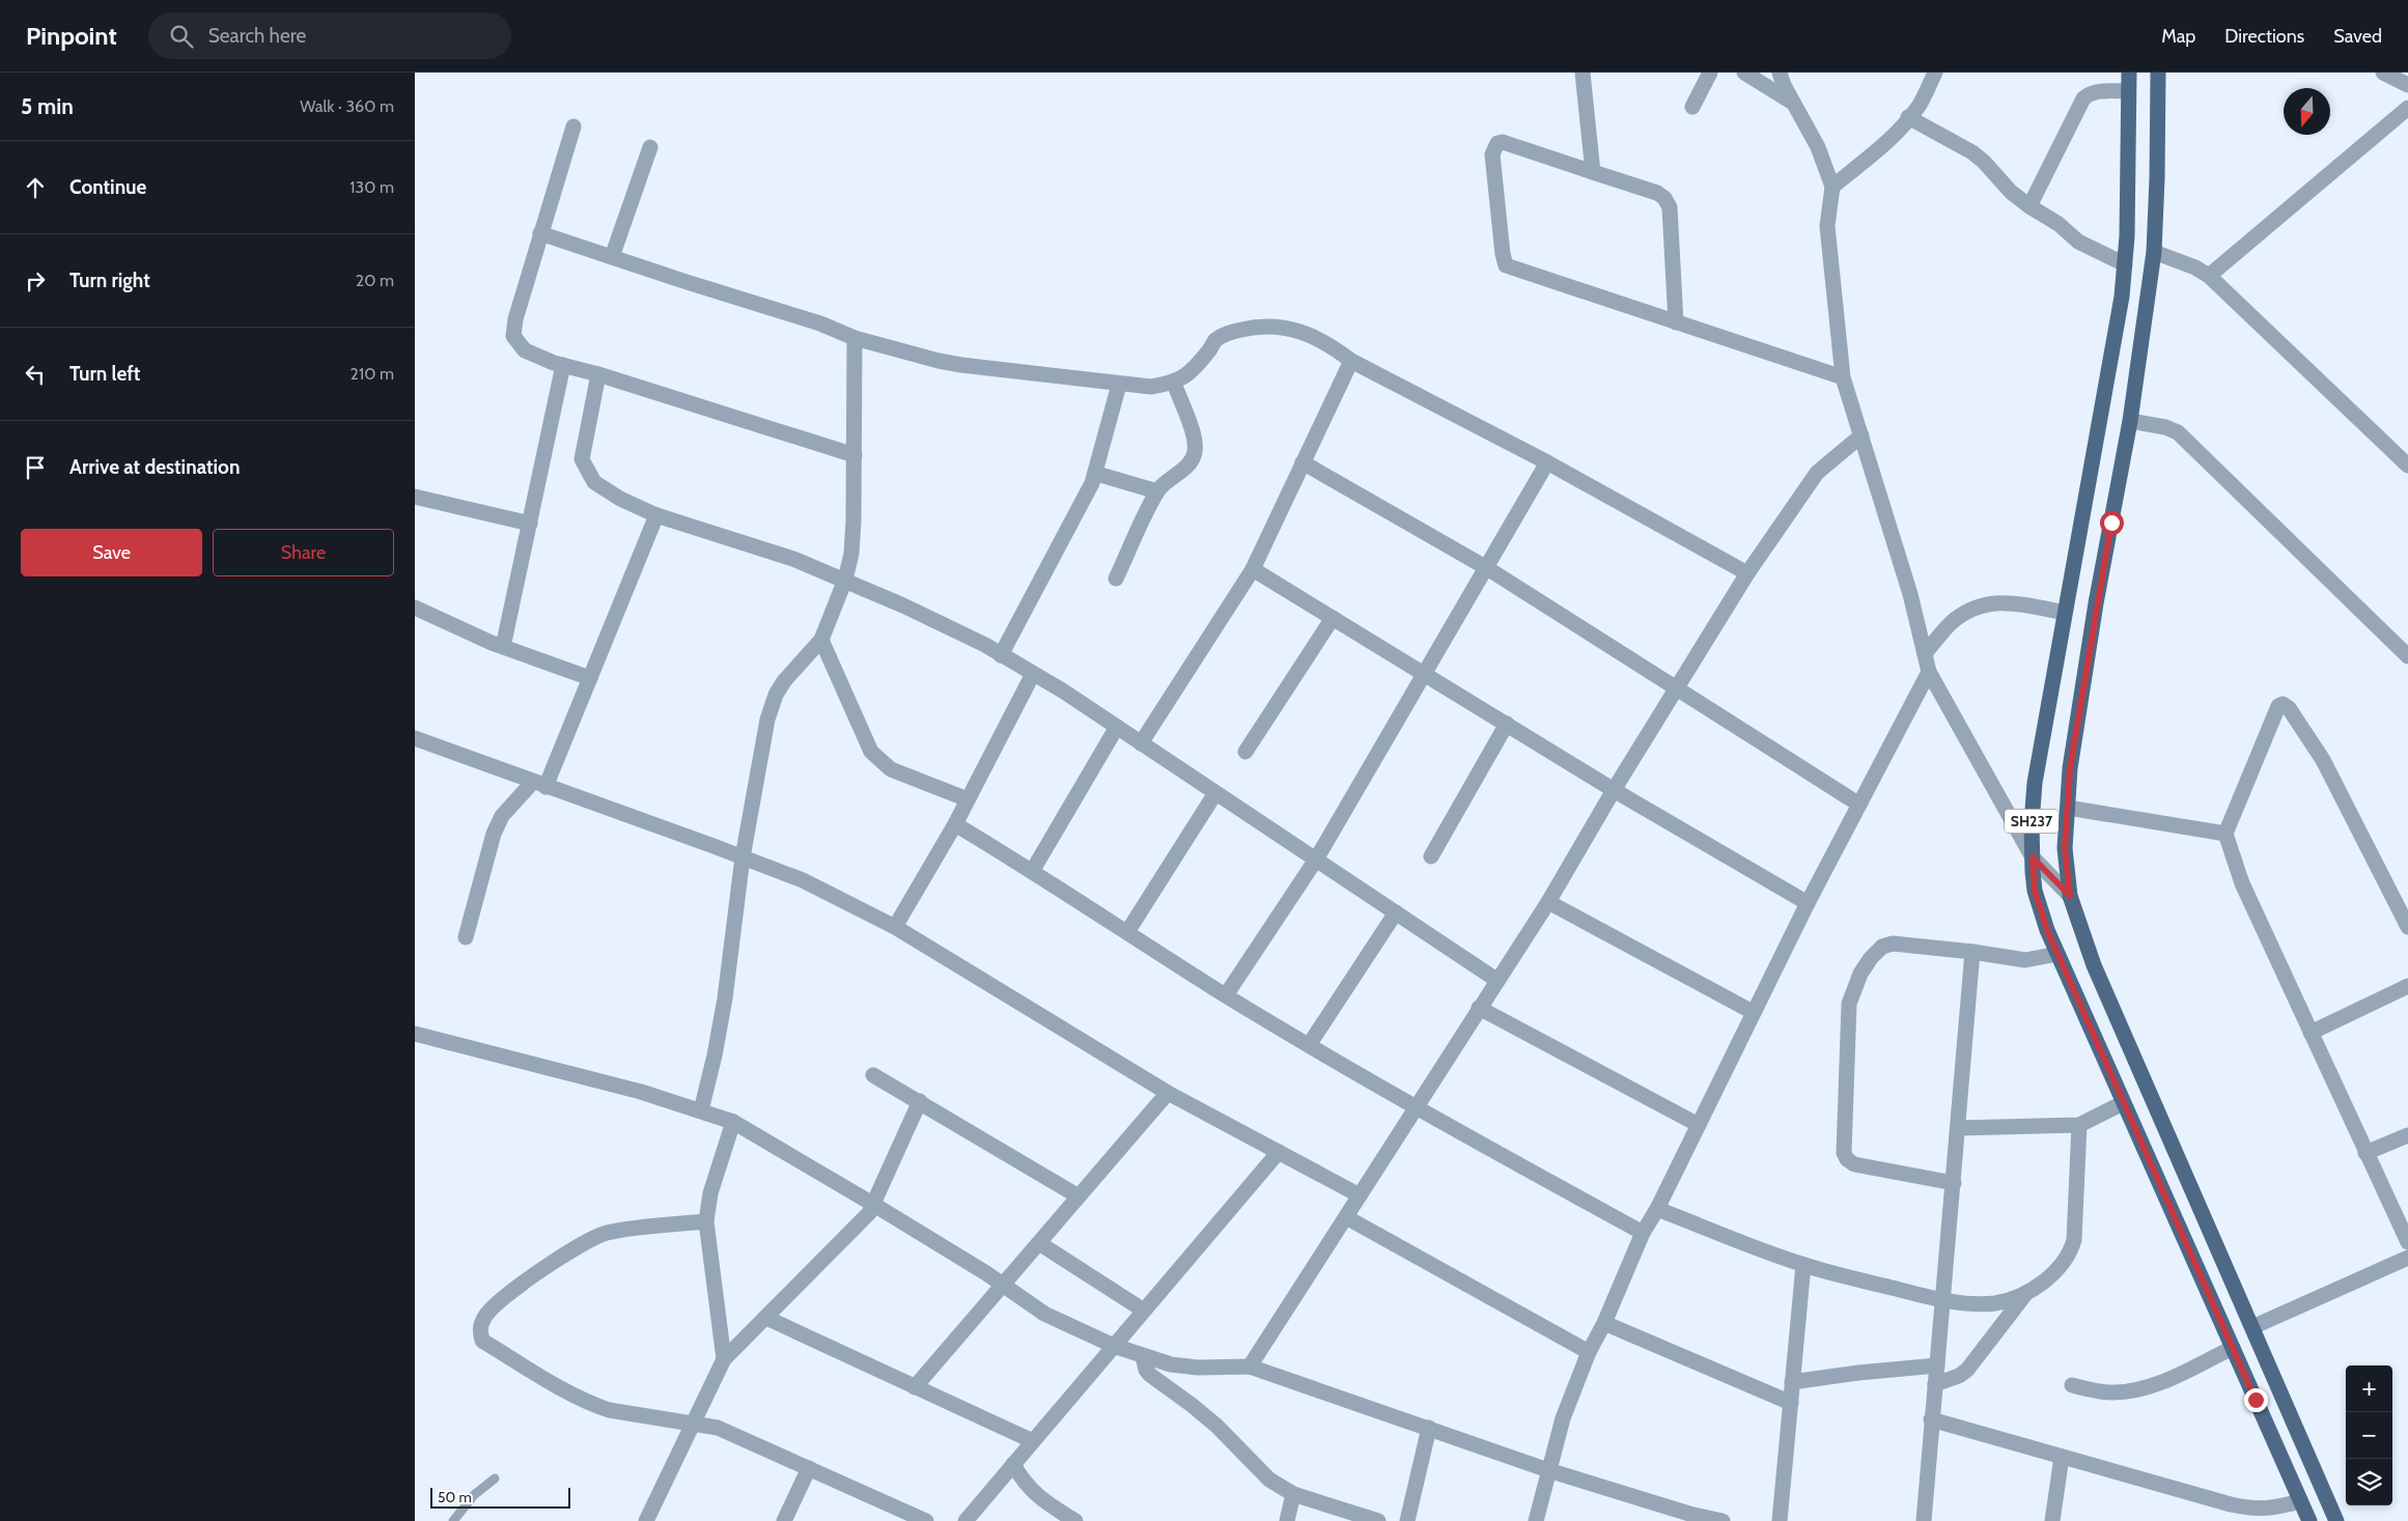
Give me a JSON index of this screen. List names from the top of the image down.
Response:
{
  "streets": {
    "main road": ["SH237"]
  },
  "scale_bar": "50 m",
  "north": "bottom",
  "page": {
    "header": "Pinpoint",
    "search": "Search here",
    "nav": ["Map", "Directions", "Saved"],
    "heading": ["5 min", "Walk · 360 m"],
    "list": [
      ["Continue", "130 m"],
      ["Turn right", "20 m"],
      ["Turn left", "210 m"],
      "Arrive at destination"
    ],
    "buttons": ["Save", "Share"],
    "map_buttons": ["+", "−"],
    "scale": "50 m"
  }
}
